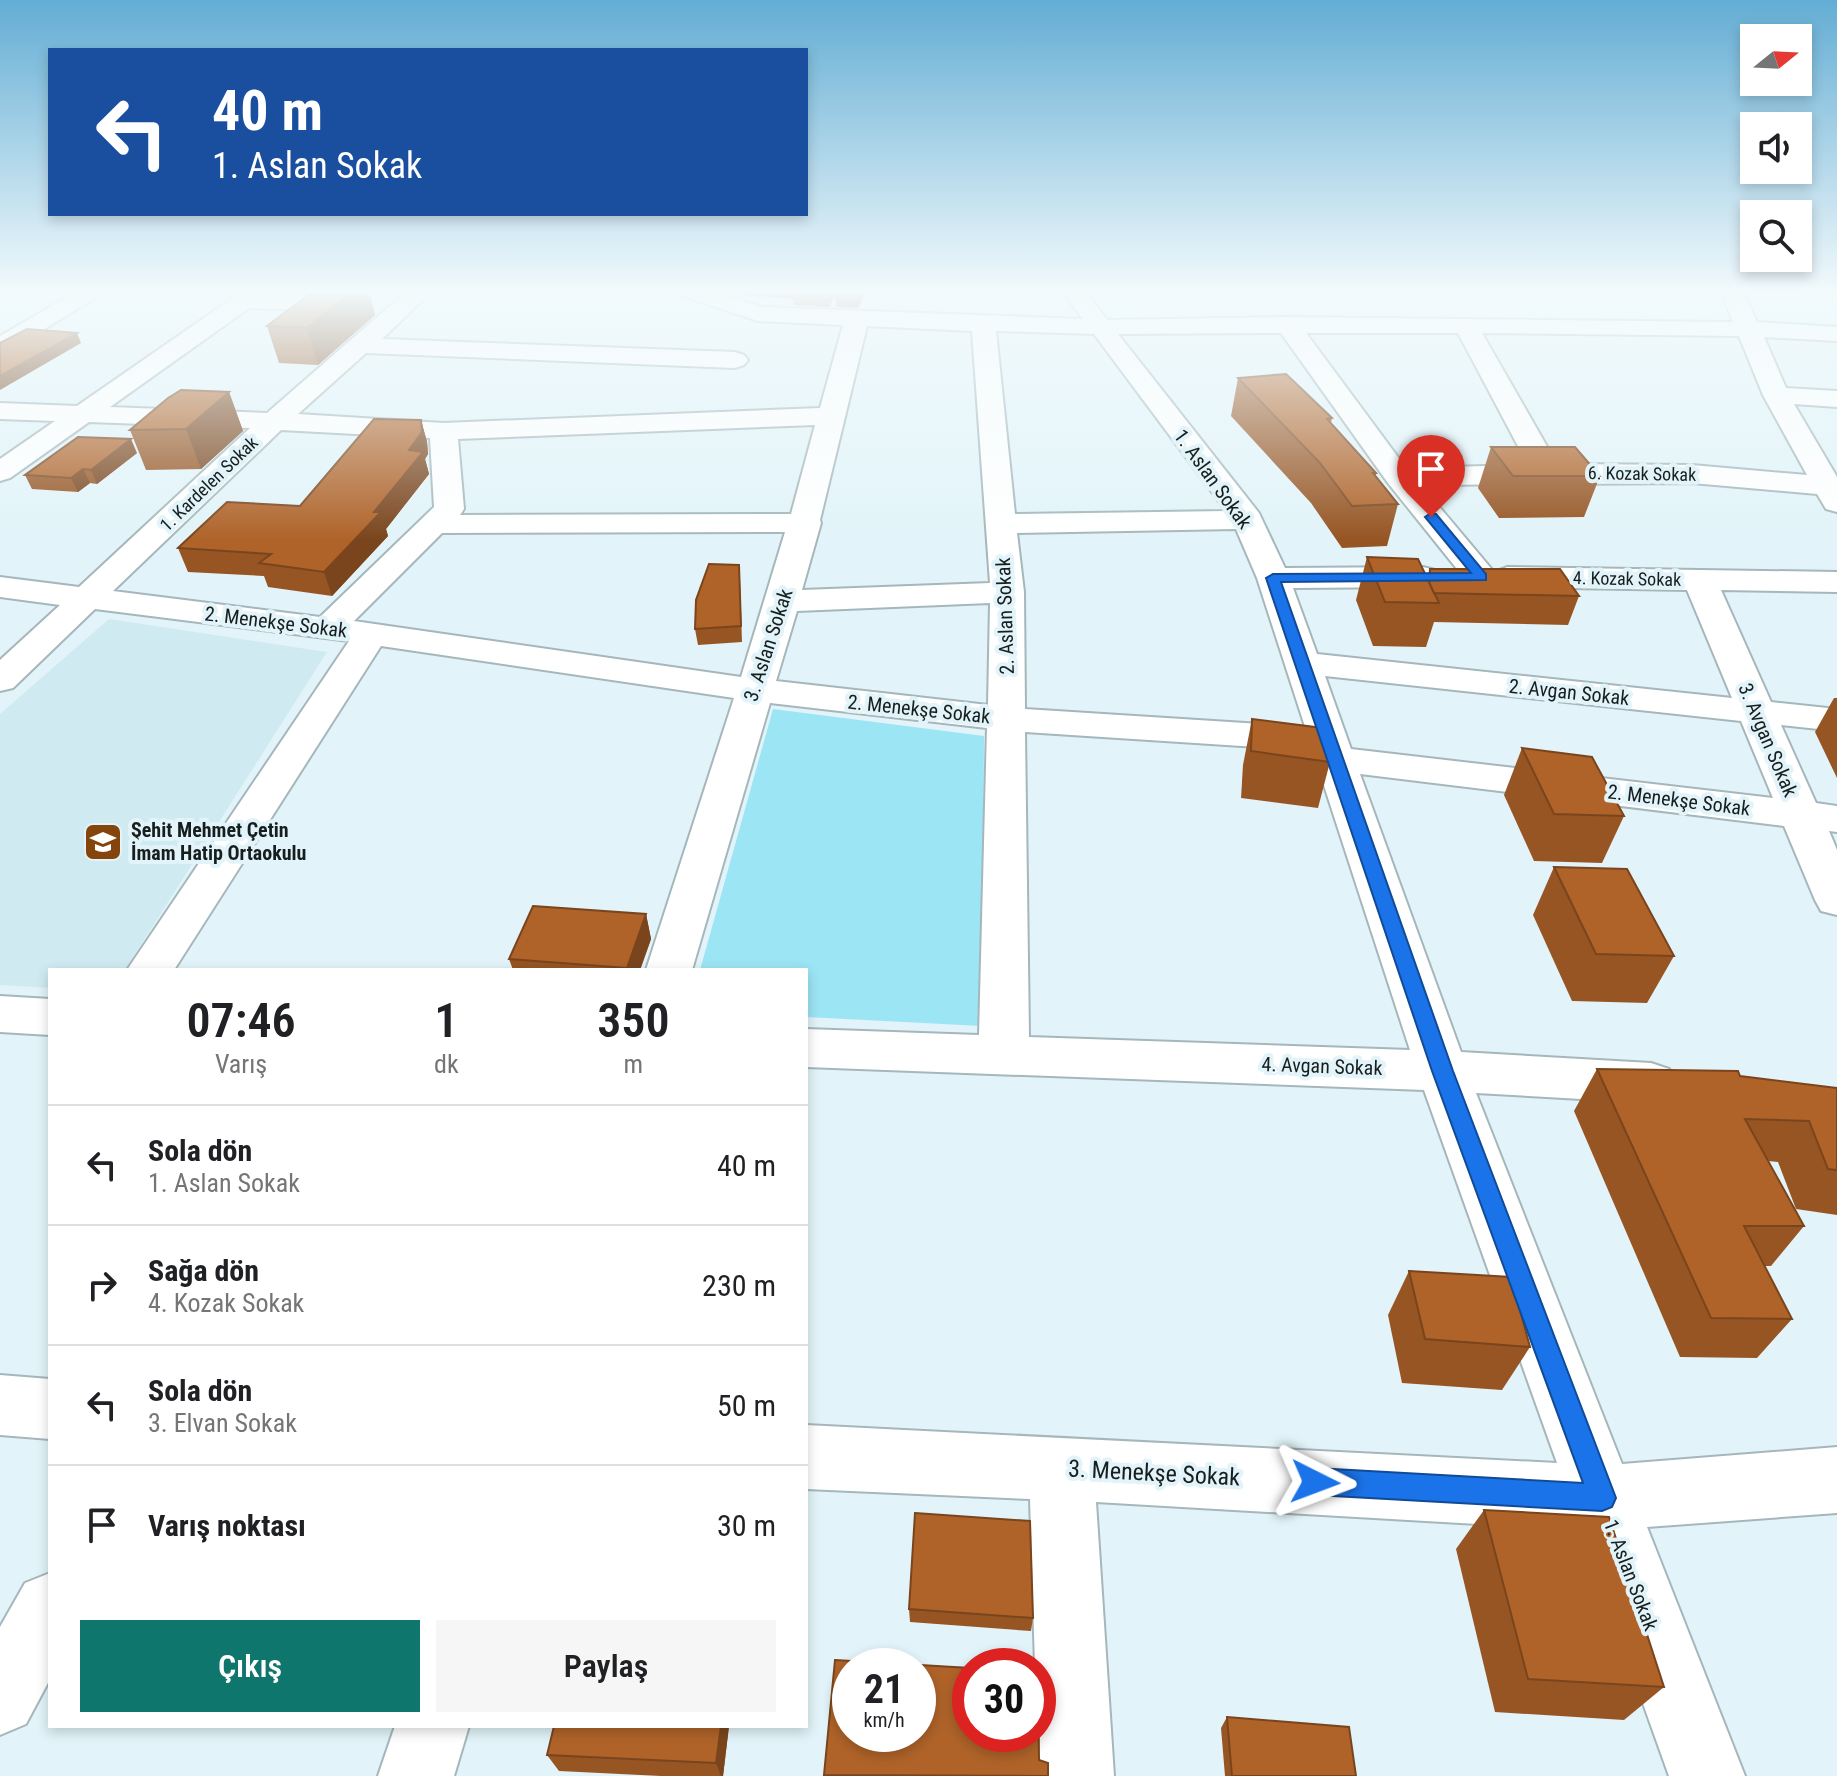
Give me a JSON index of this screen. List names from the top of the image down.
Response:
{
  "streets": {
    "street": [
      "6. Kozak Sokak",
      "1. Aslan Sokak",
      "1. Kardelen Sokak",
      "4. Kozak Sokak",
      "2. Aslan Sokak",
      "2. Menekşe Sokak",
      "3. Aslan Sokak",
      "2. Avgan Sokak",
      "3. Avgan Sokak",
      "4. Avgan Sokak",
      "3. Menekşe Sokak"
    ]
  },
  "crossings": [
    ["1. Aslan Sokak", "4. Kozak Sokak"],
    ["1. Aslan Sokak", "2. Menekşe Sokak"],
    ["1. Aslan Sokak", "2. Avgan Sokak"],
    ["1. Aslan Sokak", "4. Avgan Sokak"],
    ["1. Aslan Sokak", "3. Menekşe Sokak"],
    ["1. Kardelen Sokak", "2. Menekşe Sokak"],
    ["4. Kozak Sokak", "3. Avgan Sokak"],
    ["2. Aslan Sokak", "2. Menekşe Sokak"],
    ["2. Aslan Sokak", "4. Avgan Sokak"],
    ["2. Menekşe Sokak", "3. Aslan Sokak"],
    ["2. Menekşe Sokak", "3. Avgan Sokak"],
    ["2. Avgan Sokak", "3. Avgan Sokak"]
  ],
  "places": {
    "school or university": ["Şehit Mehmet Çetin İmam Hatip Ortaokulu"]
  },
  "north": "right",
  "page": {
    "turn": ["40 m", "1. Aslan Sokak"],
    "eta": [
      "07:46",
      "Varış",
      "1",
      "dk",
      "350",
      "m"
    ],
    "list": [
      {
        "name": "Sola dön",
        "note": "1. Aslan Sokak",
        "value": "40 m"
      },
      {
        "name": "Sağa dön",
        "note": "4. Kozak Sokak",
        "value": "230 m"
      },
      {
        "name": "Sola dön",
        "note": "3. Elvan Sokak",
        "value": "50 m"
      },
      {
        "name": "Varış noktası",
        "value": "30 m"
      }
    ],
    "buttons": ["Çıkış", "Paylaş"],
    "speed": "21 km/h",
    "limit": "30"
  }
}
